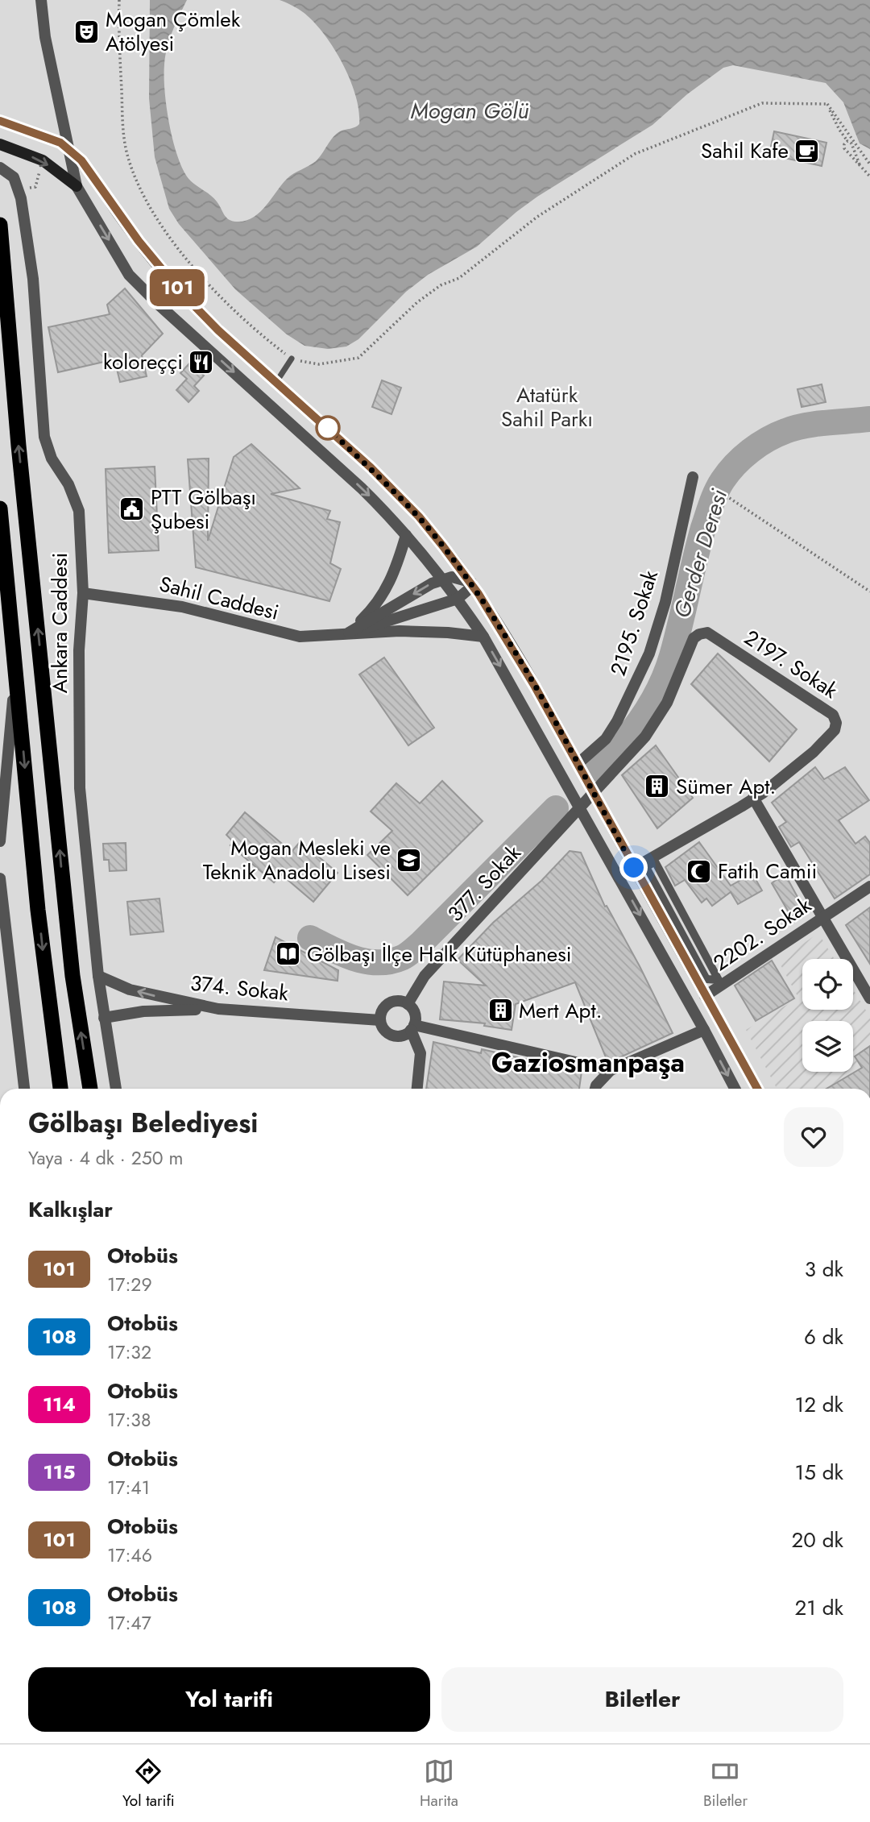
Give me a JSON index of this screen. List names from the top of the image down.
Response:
{
  "streets": {
    "street": [
      "Sahil Caddesi",
      "Ankara Caddesi",
      "2195. Sokak",
      "2197. Sokak",
      "377. Sokak",
      "2202. Sokak",
      "374. Sokak"
    ]
  },
  "crossings": [
    ["Sahil Caddesi", "Ankara Caddesi"],
    ["Ankara Caddesi", "374. Sokak"],
    ["2197. Sokak", "377. Sokak"],
    ["377. Sokak", "374. Sokak"]
  ],
  "districts": ["Gaziosmanpaşa"],
  "water": ["Mogan Gölü", "Gerder Deresi"],
  "parks": ["Atatürk Sahil Parkı"],
  "places": {
    "theatre": ["Mogan Çömlek Atölyesi"],
    "cafe": ["Sahil Kafe"],
    "restaurant": ["koloreççi"],
    "public building": ["PTT Gölbaşı Şubesi"],
    "building": ["Sümer Apt.", "Mert Apt."],
    "school or university": ["Mogan Mesleki ve Teknik Anadolu Lisesi"],
    "mosque": ["Fatih Camii"],
    "library": ["Gölbaşı İlçe Halk Kütüphanesi"]
  },
  "lines": ["bus line 101"],
  "page": {
    "on_map": "101",
    "heading": [
      ["Gölbaşı Belediyesi", "Yaya · 4 dk · 250 m"],
      "Kalkışlar"
    ],
    "list": [
      {
        "mark": "101",
        "name": "Otobüs",
        "note": "17:29",
        "value": "3 dk"
      },
      {
        "mark": "108",
        "name": "Otobüs",
        "note": "17:32",
        "value": "6 dk"
      },
      {
        "mark": "114",
        "name": "Otobüs",
        "note": "17:38",
        "value": "12 dk"
      },
      {
        "mark": "115",
        "name": "Otobüs",
        "note": "17:41",
        "value": "15 dk"
      },
      {
        "mark": "101",
        "name": "Otobüs",
        "note": "17:46",
        "value": "20 dk"
      },
      {
        "mark": "108",
        "name": "Otobüs",
        "note": "17:47",
        "value": "21 dk"
      }
    ],
    "buttons": ["Yol tarifi", "Biletler"],
    "tabs": ["Yol tarifi", "Harita", "Biletler"]
  }
}
